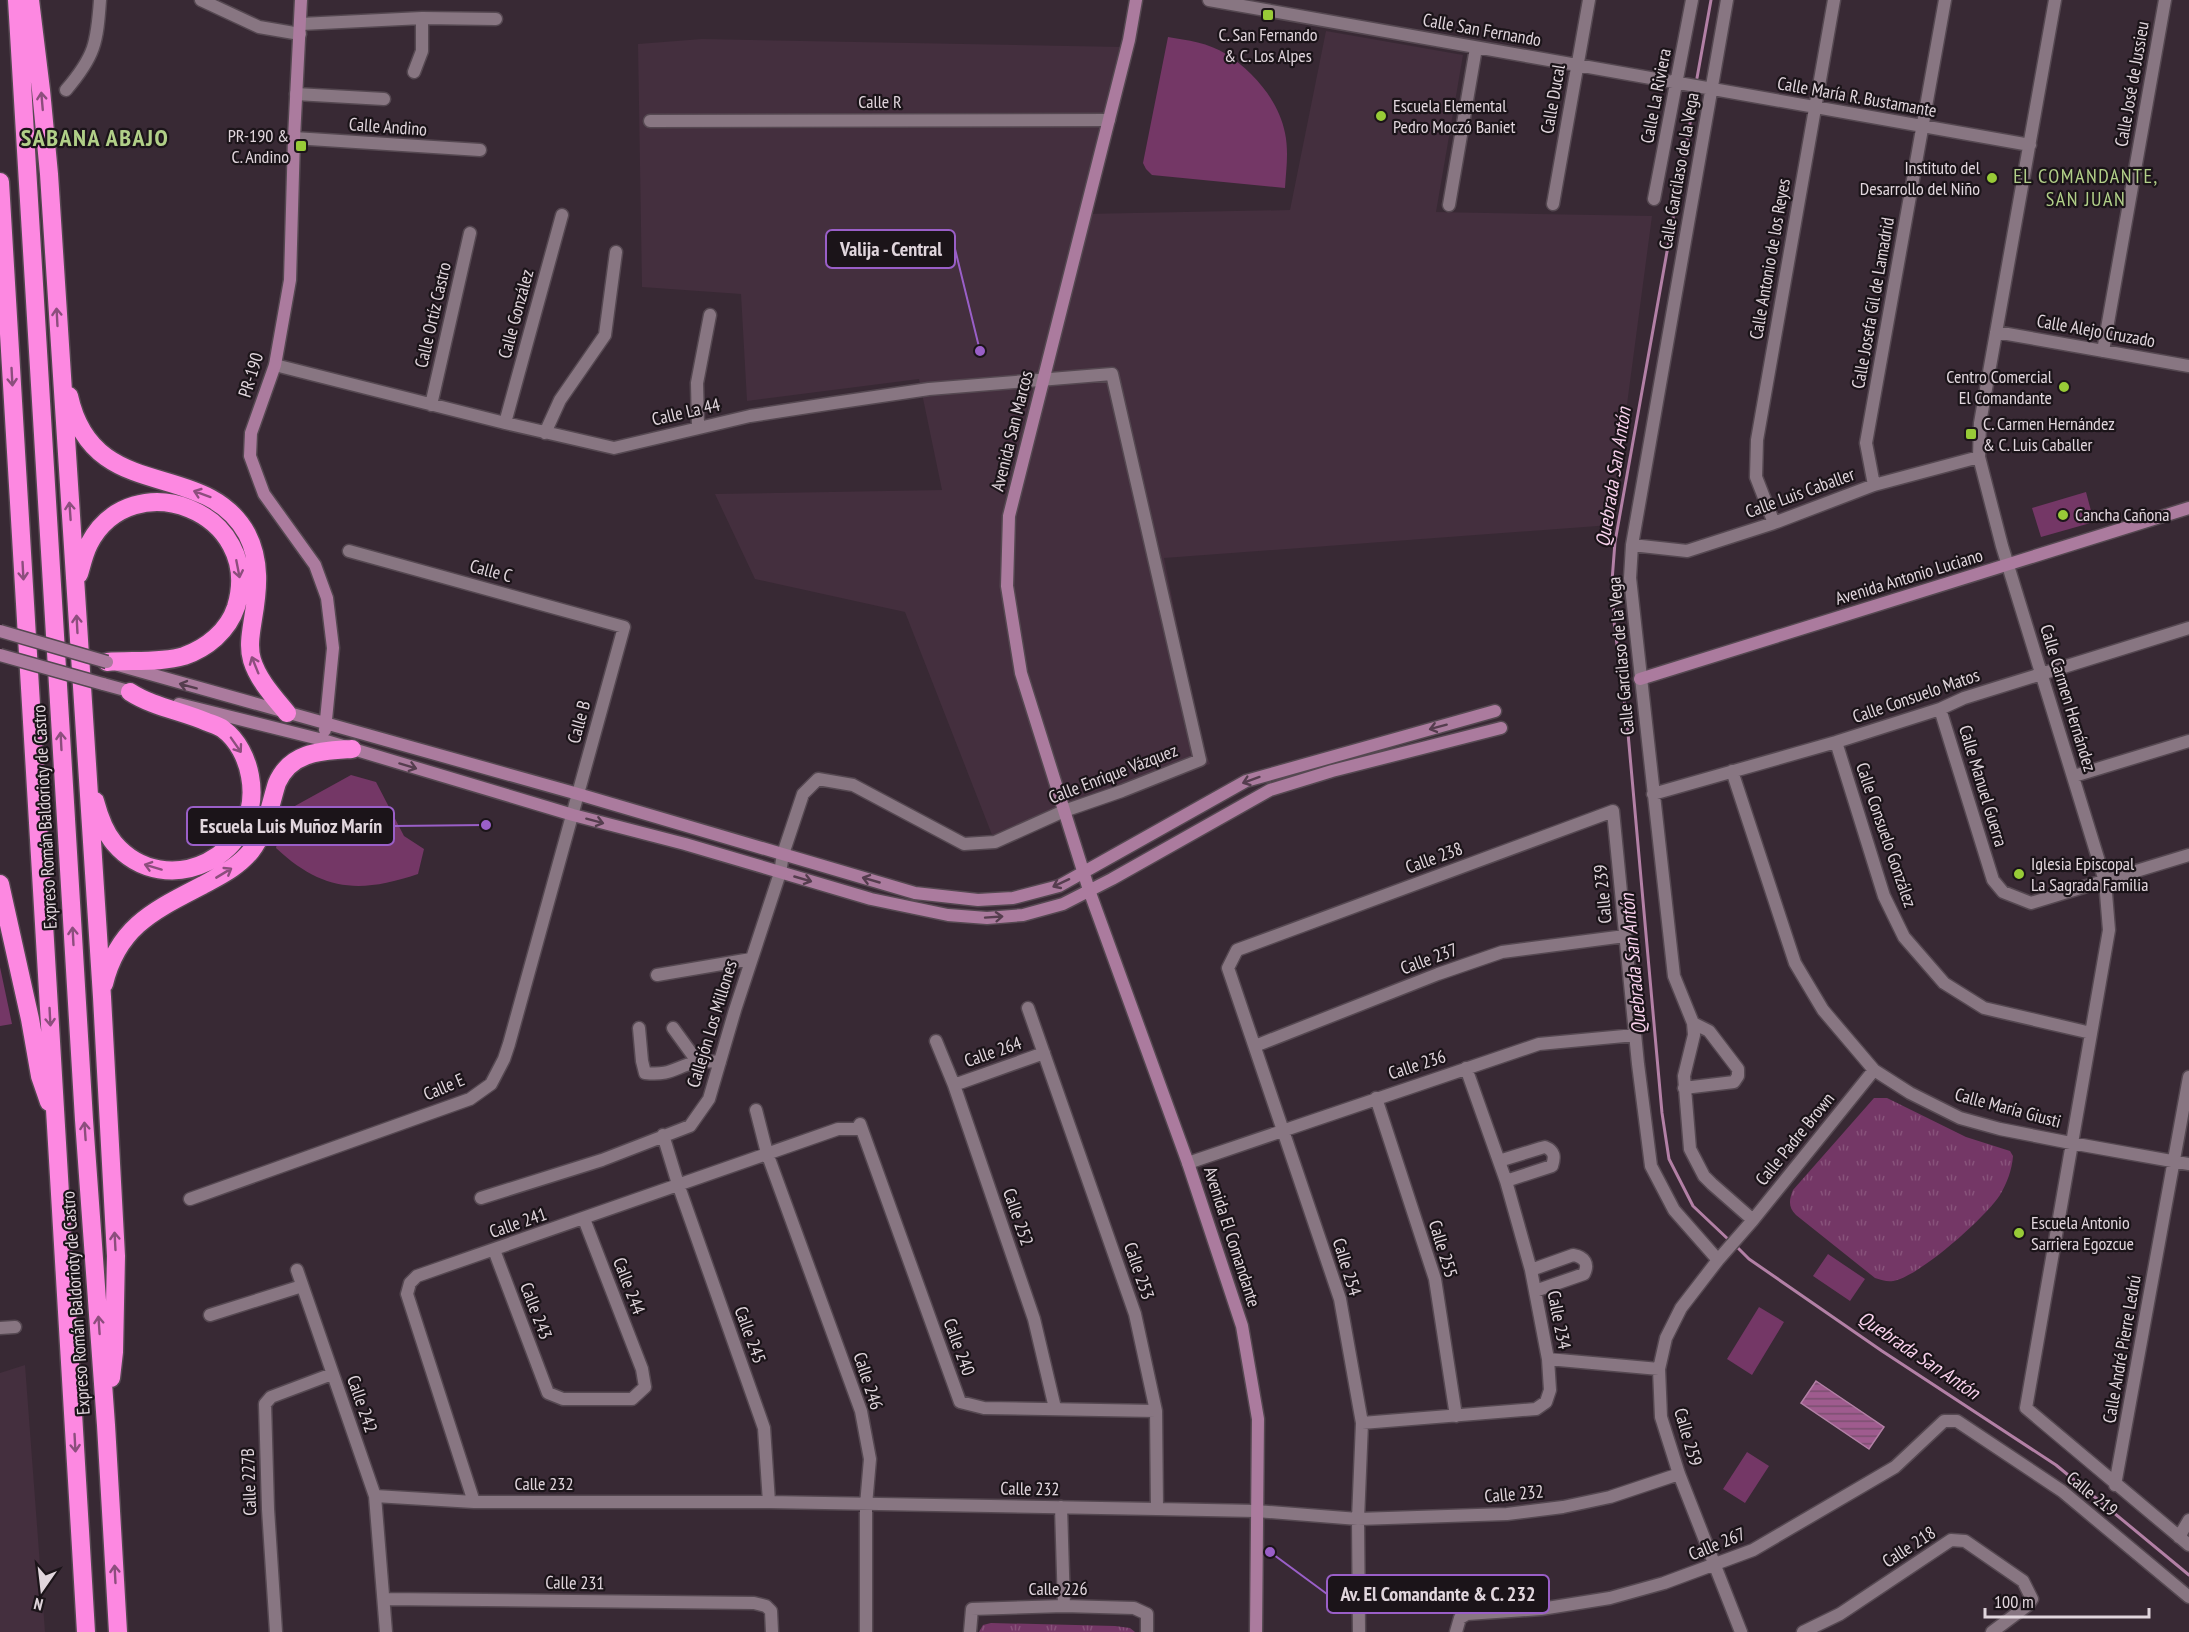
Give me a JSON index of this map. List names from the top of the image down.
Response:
{
  "streets": {
    "highway": ["Expreso Román Baldorioty de Castro"],
    "main road": [
      "PR-190",
      "Avenida San Marcos",
      "Avenida Antonio Luciano",
      "Avenida El Comandante"
    ],
    "street": [
      "Calle San Fernando",
      "Calle José de Jussieu",
      "Calle La Riviera",
      "Calle María R. Bustamante",
      "Calle Ducal",
      "Calle R",
      "Calle Andino",
      "Calle Garcilaso de la Vega",
      "Calle Antonio de los Reyes",
      "Calle Josefa Gil de Lamadrid",
      "Calle González",
      "Calle Ortíz Castro",
      "Calle Alejo Cruzado",
      "Calle La 44",
      "Calle Luis Caballer",
      "Calle C",
      "Calle Consuelo Matos",
      "Calle Carmen Hernández",
      "Calle B",
      "Calle Enrique Vázquez",
      "Calle Manuel Guerra",
      "Calle Consuelo González",
      "Calle 238",
      "Calle 239",
      "Calle 237",
      "Callejón Los Millones",
      "Calle 264",
      "Calle 236",
      "Calle E",
      "Calle María Giusti",
      "Calle Padre Brown",
      "Calle 252",
      "Calle 241",
      "Calle 255",
      "Calle 254",
      "Calle 253",
      "Calle 244",
      "Calle 243",
      "Calle 234",
      "Calle 245",
      "Calle 240",
      "Calle André Pierre Ledrú",
      "Calle 246",
      "Calle 242",
      "Calle 259",
      "Calle 227B",
      "Calle 232",
      "Calle 219",
      "Calle 267",
      "Calle 218",
      "Calle 231",
      "Calle 226"
    ]
  },
  "crossings": [
    ["Calle San Fernando", "Calle La Riviera"],
    ["Calle San Fernando", "Calle María R. Bustamante"],
    ["Calle San Fernando", "Calle Ducal"],
    ["Calle José de Jussieu", "Calle Alejo Cruzado"],
    ["Calle La Riviera", "Calle María R. Bustamante"],
    ["Calle María R. Bustamante", "Calle Garcilaso de la Vega"],
    ["Calle María R. Bustamante", "Calle Antonio de los Reyes"],
    ["Calle María R. Bustamante", "Calle Josefa Gil de Lamadrid"],
    ["Calle María R. Bustamante", "Calle Carmen Hernández"],
    ["Calle R", "Avenida San Marcos"],
    ["Calle Andino", "PR-190"],
    ["Calle Garcilaso de la Vega", "Calle Luis Caballer"],
    ["Calle Garcilaso de la Vega", "Avenida Antonio Luciano"],
    ["Calle Garcilaso de la Vega", "Calle Consuelo Matos"],
    ["Calle Garcilaso de la Vega", "Calle Padre Brown"],
    ["Calle Antonio de los Reyes", "Calle Luis Caballer"],
    ["Calle Josefa Gil de Lamadrid", "Calle Luis Caballer"],
    ["Calle González", "Calle La 44"],
    ["Calle Ortíz Castro", "Calle La 44"],
    ["Calle Alejo Cruzado", "Calle Carmen Hernández"],
    ["PR-190", "Calle La 44"],
    ["Calle La 44", "Avenida San Marcos"],
    ["Calle La 44", "Calle Enrique Vázquez"],
    ["Avenida San Marcos", "Calle Enrique Vázquez"],
    ["Avenida San Marcos", "Avenida El Comandante"],
    ["Calle Luis Caballer", "Calle Carmen Hernández"],
    ["Calle C", "Calle B"],
    ["Avenida Antonio Luciano", "Calle Carmen Hernández"],
    ["Calle Consuelo Matos", "Calle Carmen Hernández"],
    ["Calle Consuelo Matos", "Calle Manuel Guerra"],
    ["Calle Consuelo Matos", "Calle Consuelo González"],
    ["Calle Consuelo Matos", "Calle María Giusti"],
    ["Calle Carmen Hernández", "Calle Manuel Guerra"],
    ["Calle Carmen Hernández", "Calle Consuelo González"],
    ["Calle Carmen Hernández", "Calle María Giusti"],
    ["Calle Carmen Hernández", "Calle André Pierre Ledrú"],
    ["Calle B", "Calle E"],
    ["Calle Enrique Vázquez", "Callejón Los Millones"],
    ["Calle 238", "Calle 239"],
    ["Calle 238", "Calle 254"],
    ["Calle 239", "Calle 237"],
    ["Calle 239", "Calle 236"],
    ["Calle 237", "Calle 254"],
    ["Callejón Los Millones", "Calle 245"],
    ["Calle 264", "Calle 252"],
    ["Calle 264", "Calle 253"],
    ["Calle 236", "Avenida El Comandante"],
    ["Calle 236", "Calle 255"],
    ["Calle 236", "Calle 254"],
    ["Calle 236", "Calle 234"],
    ["Calle María Giusti", "Calle Padre Brown"],
    ["Calle María Giusti", "Calle André Pierre Ledrú"],
    ["Calle Padre Brown", "Calle 259"],
    ["Calle 252", "Calle 240"],
    ["Calle 241", "Calle 244"],
    ["Calle 241", "Calle 243"],
    ["Calle 241", "Calle 245"],
    ["Calle 241", "Calle 240"],
    ["Calle 241", "Calle 246"],
    ["Calle 241", "Calle 232"],
    ["Avenida El Comandante", "Calle 232"],
    ["Calle 255", "Calle 234"],
    ["Calle 254", "Calle 234"],
    ["Calle 254", "Calle 232"],
    ["Calle 253", "Calle 240"],
    ["Calle 253", "Calle 232"],
    ["Calle 244", "Calle 243"],
    ["Calle 245", "Calle 232"],
    ["Calle 246", "Calle 232"],
    ["Calle 242", "Calle 227B"],
    ["Calle 242", "Calle 232"],
    ["Calle 242", "Calle 231"],
    ["Calle 259", "Calle 232"],
    ["Calle 259", "Calle 267"],
    ["Calle 219", "Calle 267"]
  ],
  "districts": ["SABANA ABAJO", "EL COMANDANTE, SAN JUAN"],
  "water": ["Quebrada San Antón"],
  "places": {
    "transit": ["C. San Fernando & C. Los Alpes", "PR-190 & C. Andino", "C. Carmen Hernández & C. Luis Caballer"],
    "other": [
      "Escuela Elemental Pedro Moczó Baniet",
      "Instituto del Desarrollo del Niño",
      "Valija - Central",
      "Centro Comercial El Comandante",
      "Cancha Cañona",
      "Escuela Luis Muñoz Marín",
      "Iglesia Episcopal La Sagrada Familia",
      "Escuela Antonio Sarriera Egozcue",
      "Av. El Comandante & C. 232"
    ]
  },
  "scale_bar": "100 m",
  "north": "bottom"
}
